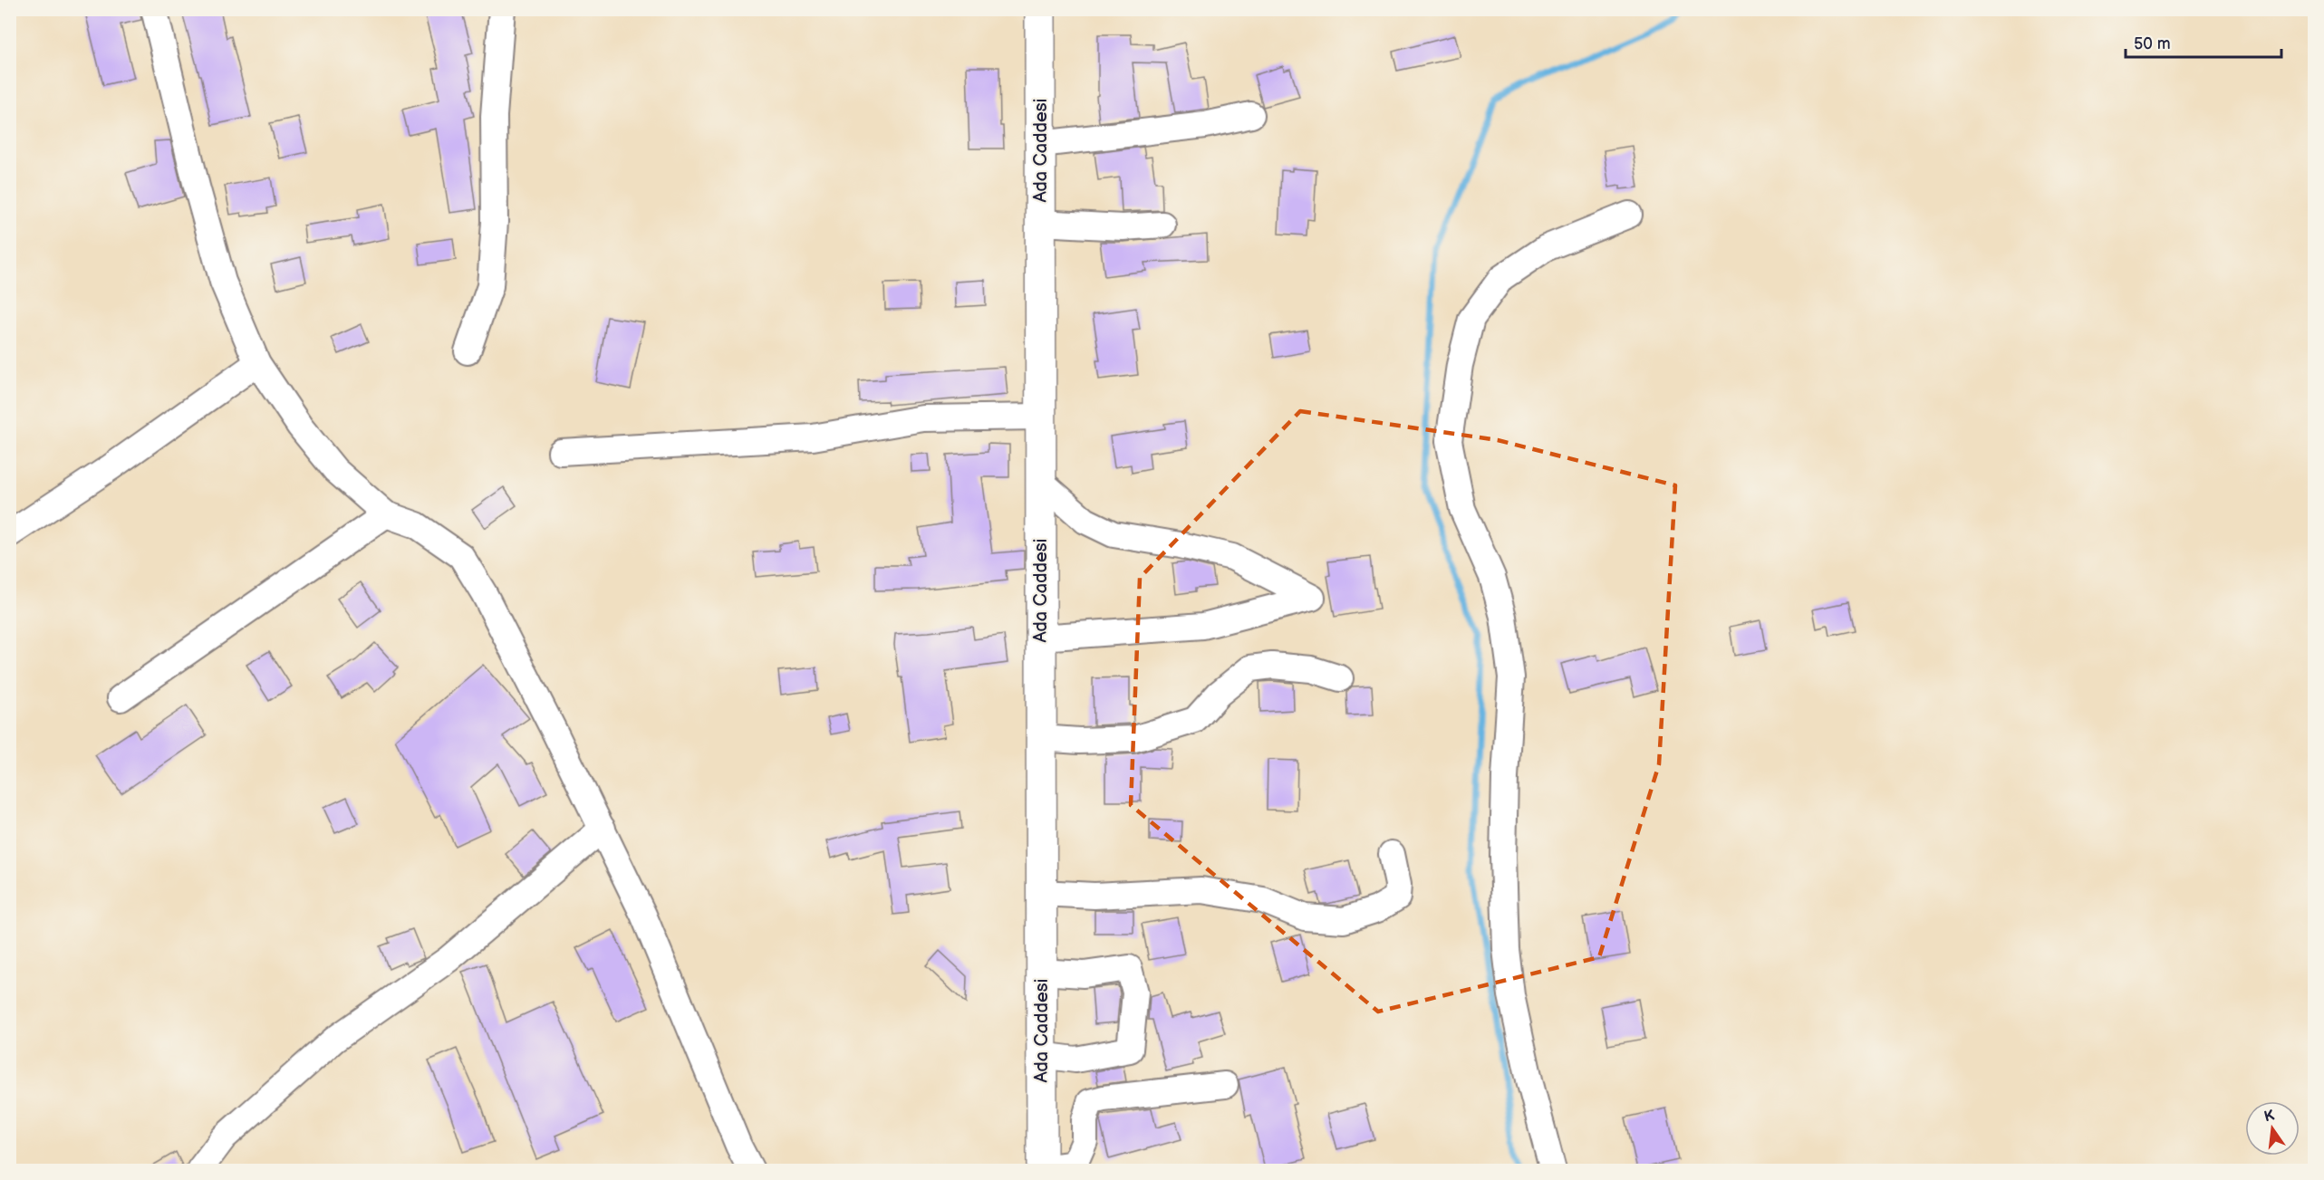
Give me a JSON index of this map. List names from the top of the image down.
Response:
{
  "streets": {
    "main road": ["Ada Caddesi"]
  },
  "scale_bar": "50 m",
  "north": "top"
}
